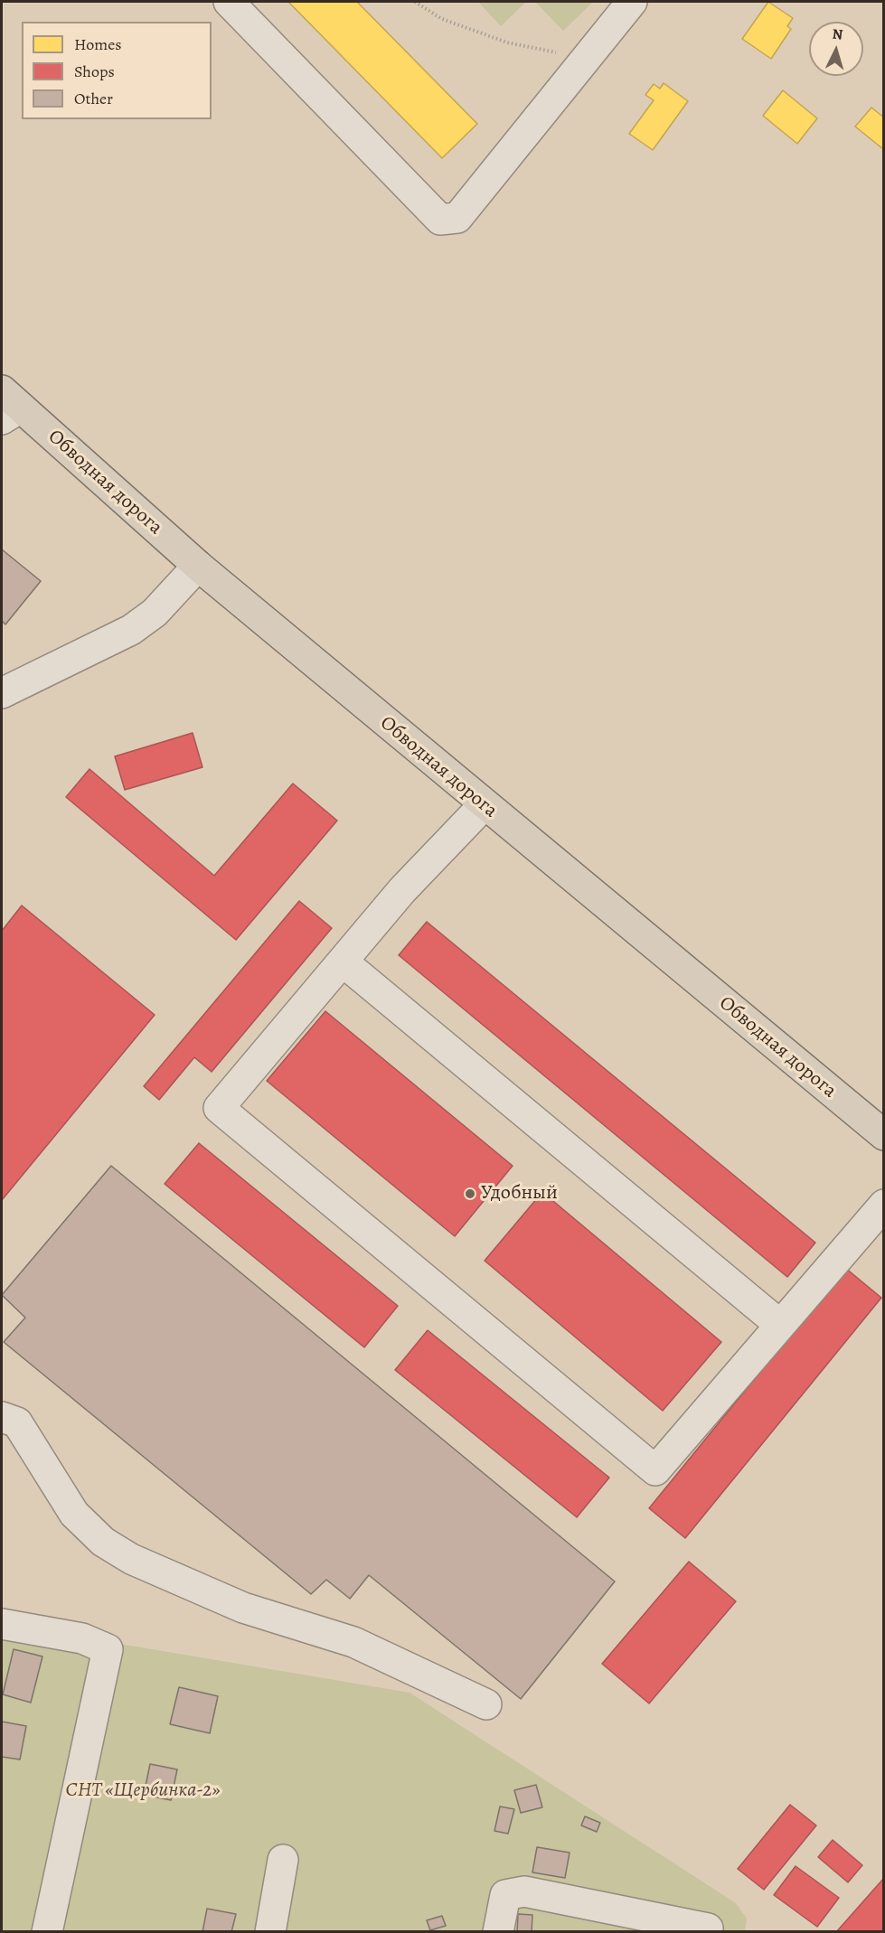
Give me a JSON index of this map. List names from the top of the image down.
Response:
{
  "streets": {
    "main road": ["Обводная дорога"]
  },
  "parks": ["СНТ «Щербинка-2»"],
  "places": ["Удобный"],
  "legend": ["Homes", "Shops", "Other"],
  "north": "top"
}
